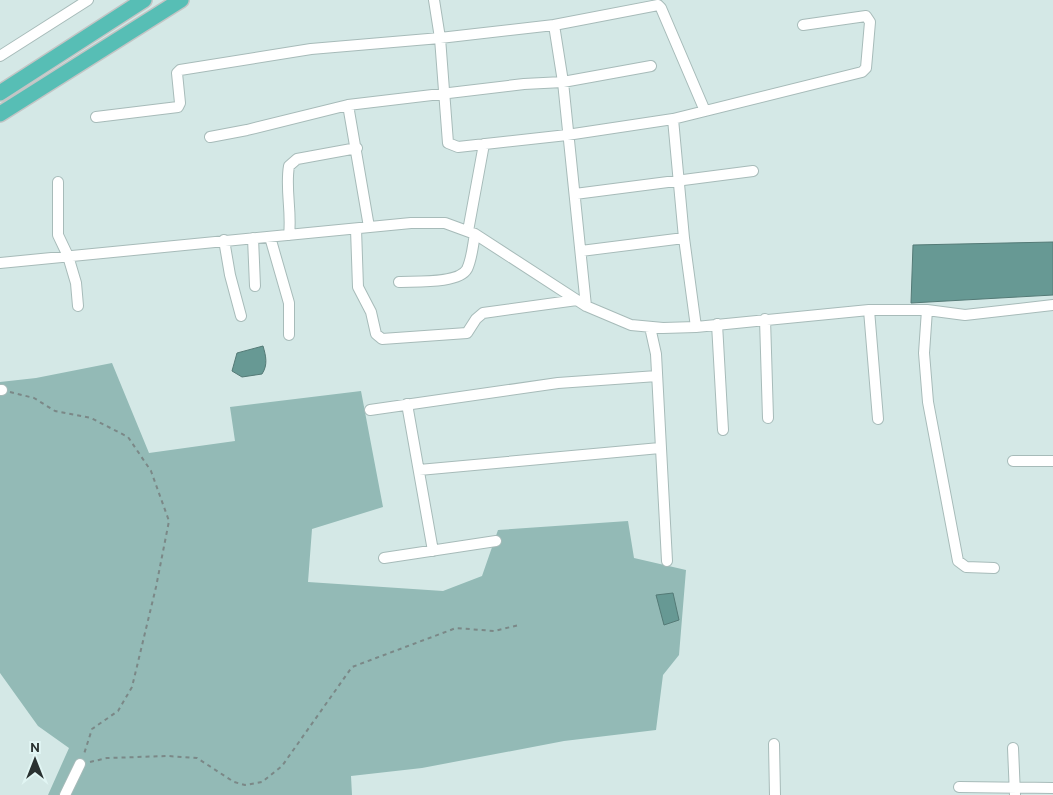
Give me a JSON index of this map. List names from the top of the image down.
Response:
{
  "north": "top"
}
